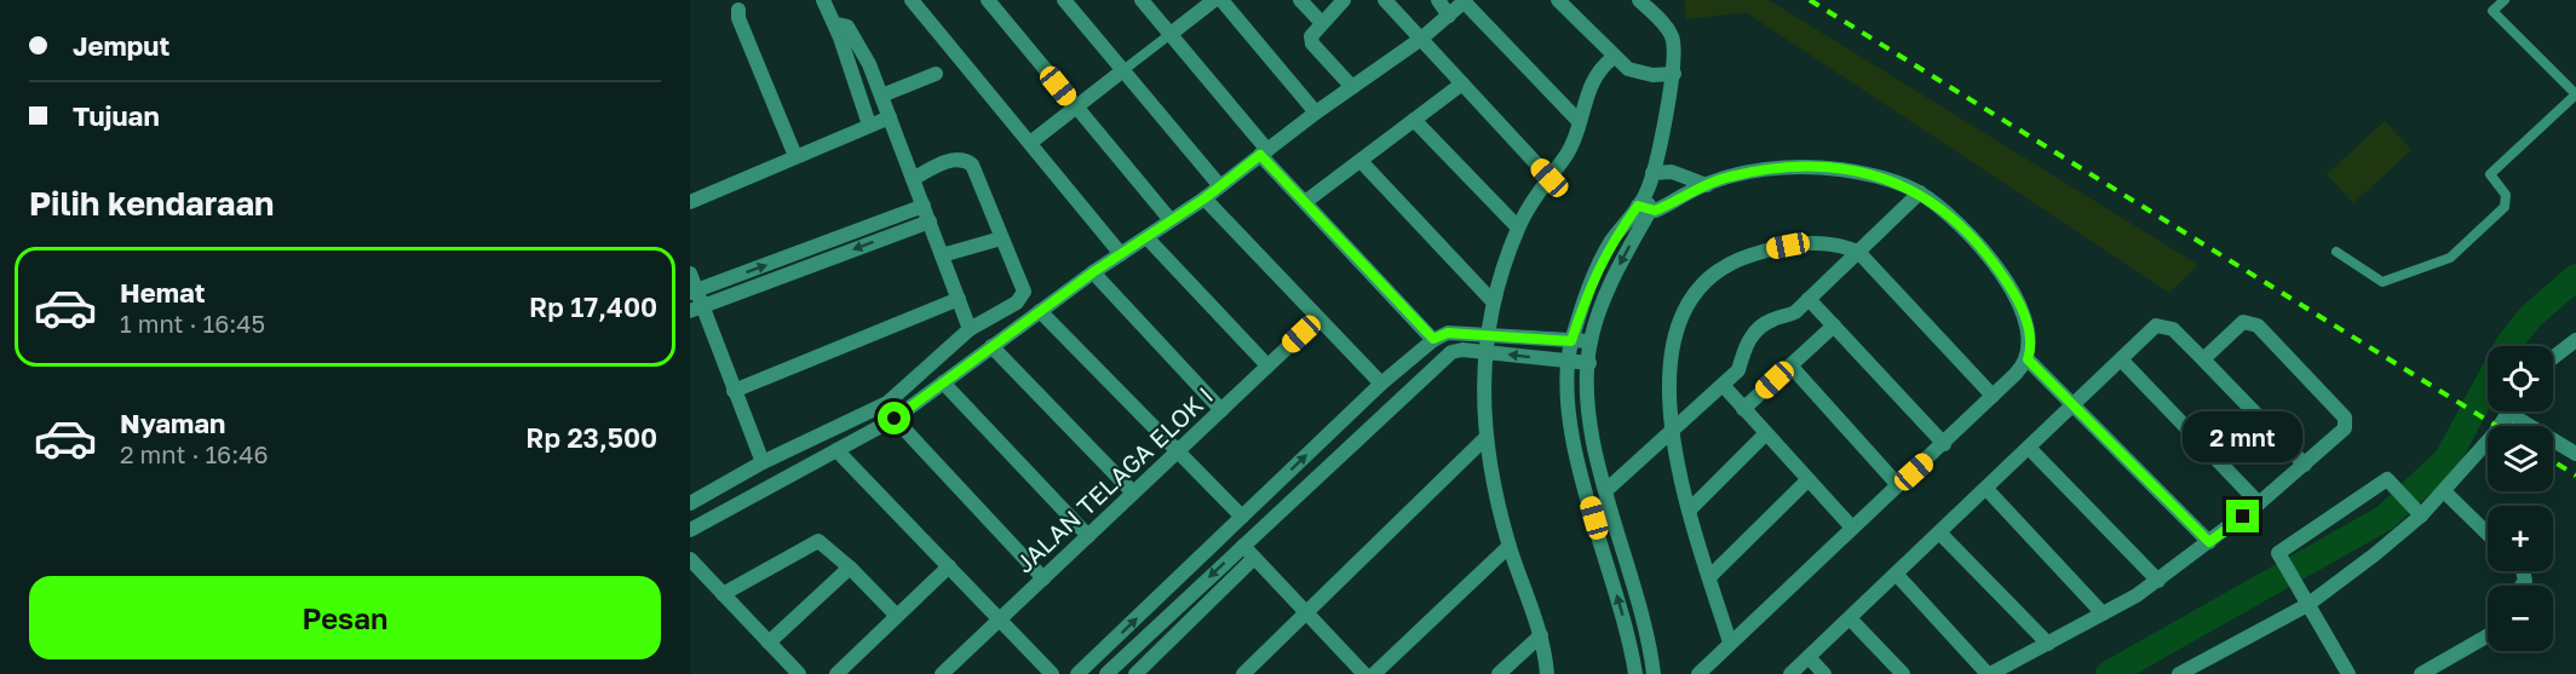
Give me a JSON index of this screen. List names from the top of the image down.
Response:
{
  "streets": {
    "street": ["JALAN TELAGA ELOK I"]
  },
  "page": {
    "banner": ["Jemput", "Tujuan"],
    "heading": "Pilih kendaraan",
    "list": [
      {
        "name": "Hemat",
        "note": "1 mnt · 16:45",
        "value": "Rp 17,400"
      },
      {
        "name": "Nyaman",
        "note": "2 mnt · 16:46",
        "value": "Rp 23,500"
      }
    ],
    "map_buttons": ["+", "−"],
    "bubble": "2 mnt",
    "buttons": "Pesan"
  }
}
